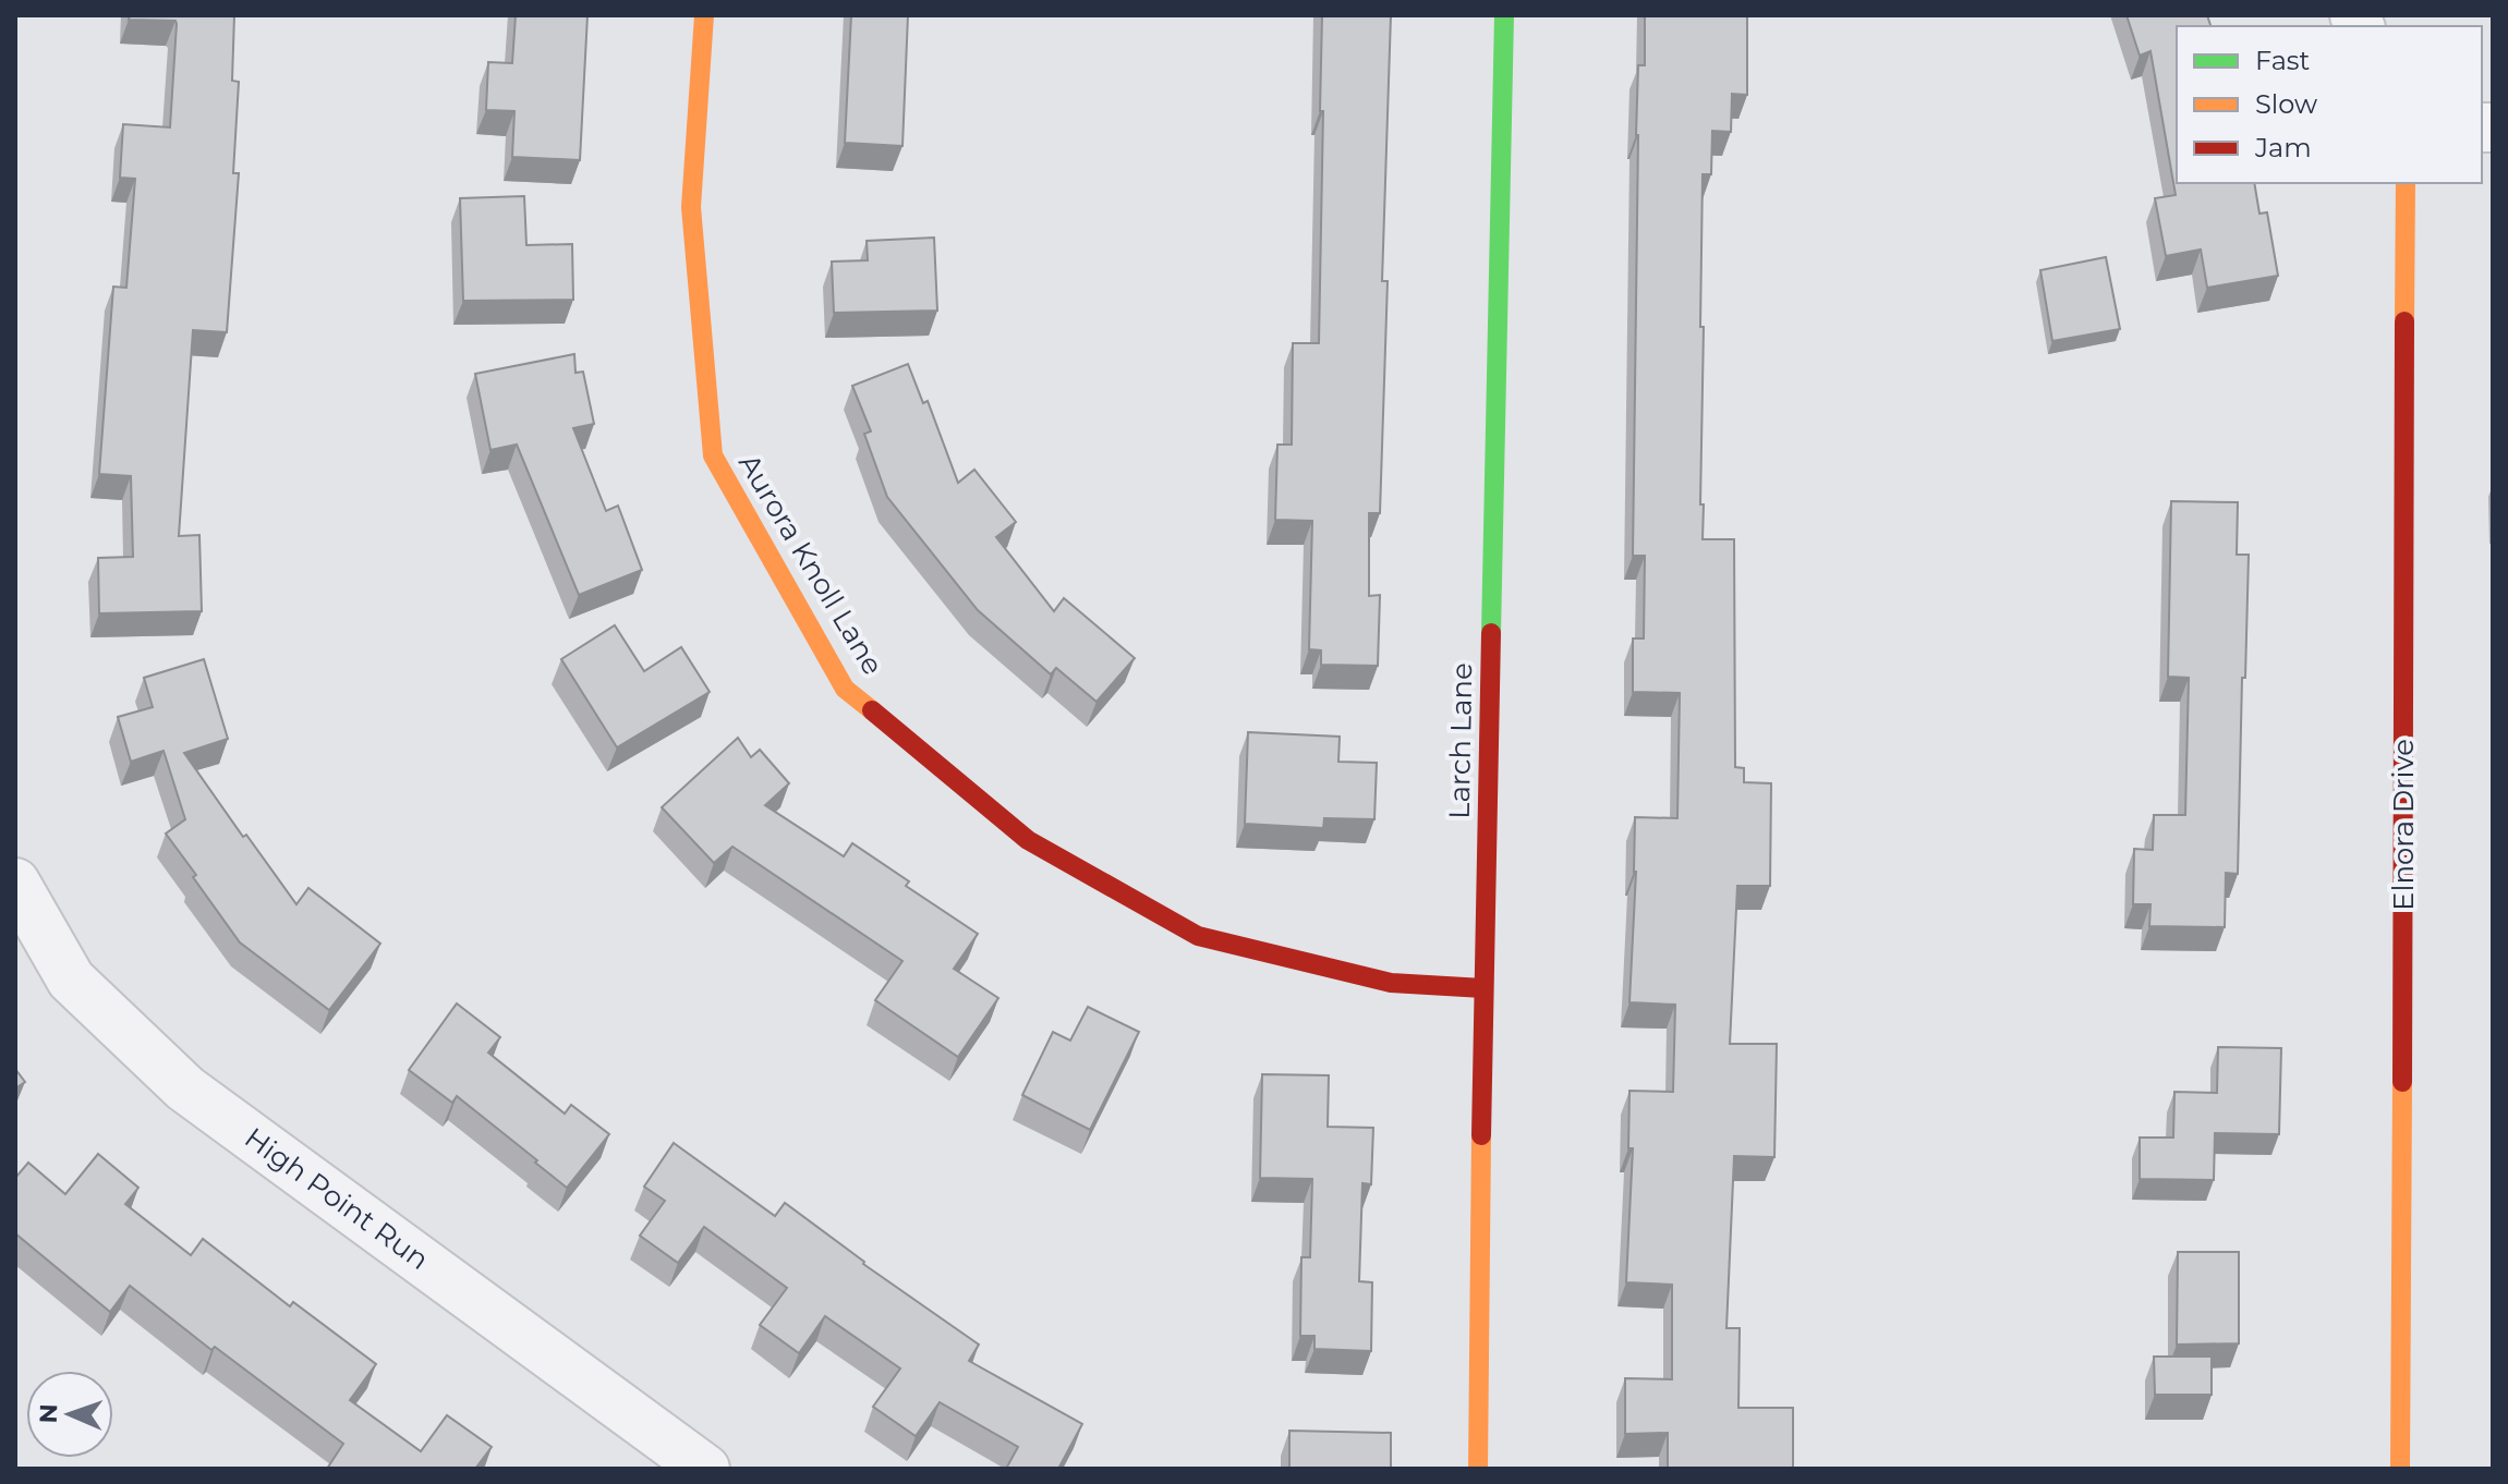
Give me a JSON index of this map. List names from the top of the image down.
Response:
{
  "streets": {
    "street": [
      "Aurora Knoll Lane",
      "Larch Lane",
      "Elnora Drive",
      "High Point Run"
    ]
  },
  "crossings": [
    ["Aurora Knoll Lane", "Larch Lane"]
  ],
  "legend": ["Fast", "Slow", "Jam"],
  "north": "left"
}
